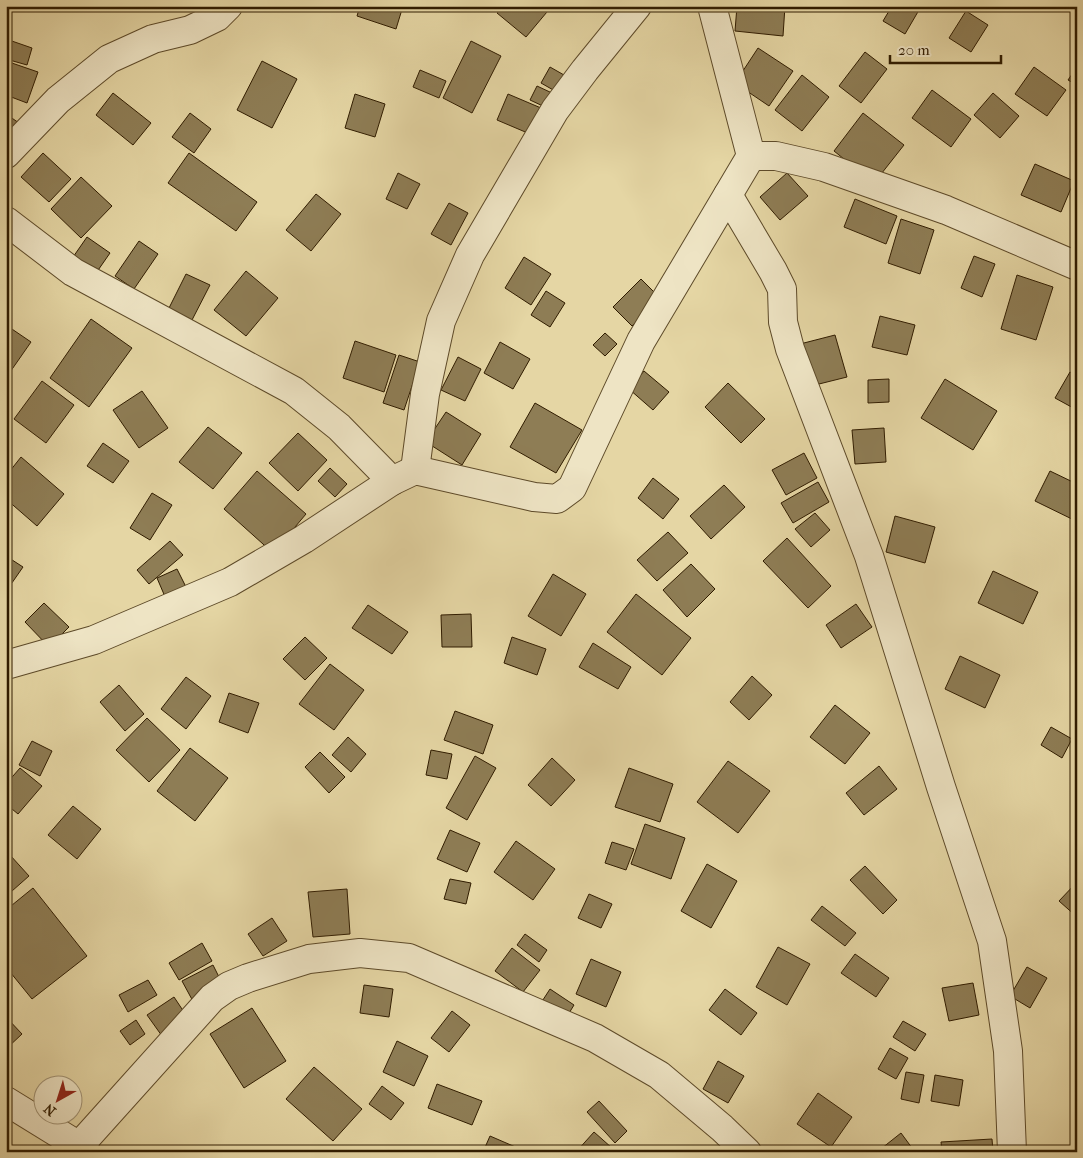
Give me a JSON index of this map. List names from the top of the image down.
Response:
{
  "scale_bar": "20 m",
  "north": "bottom left"
}
